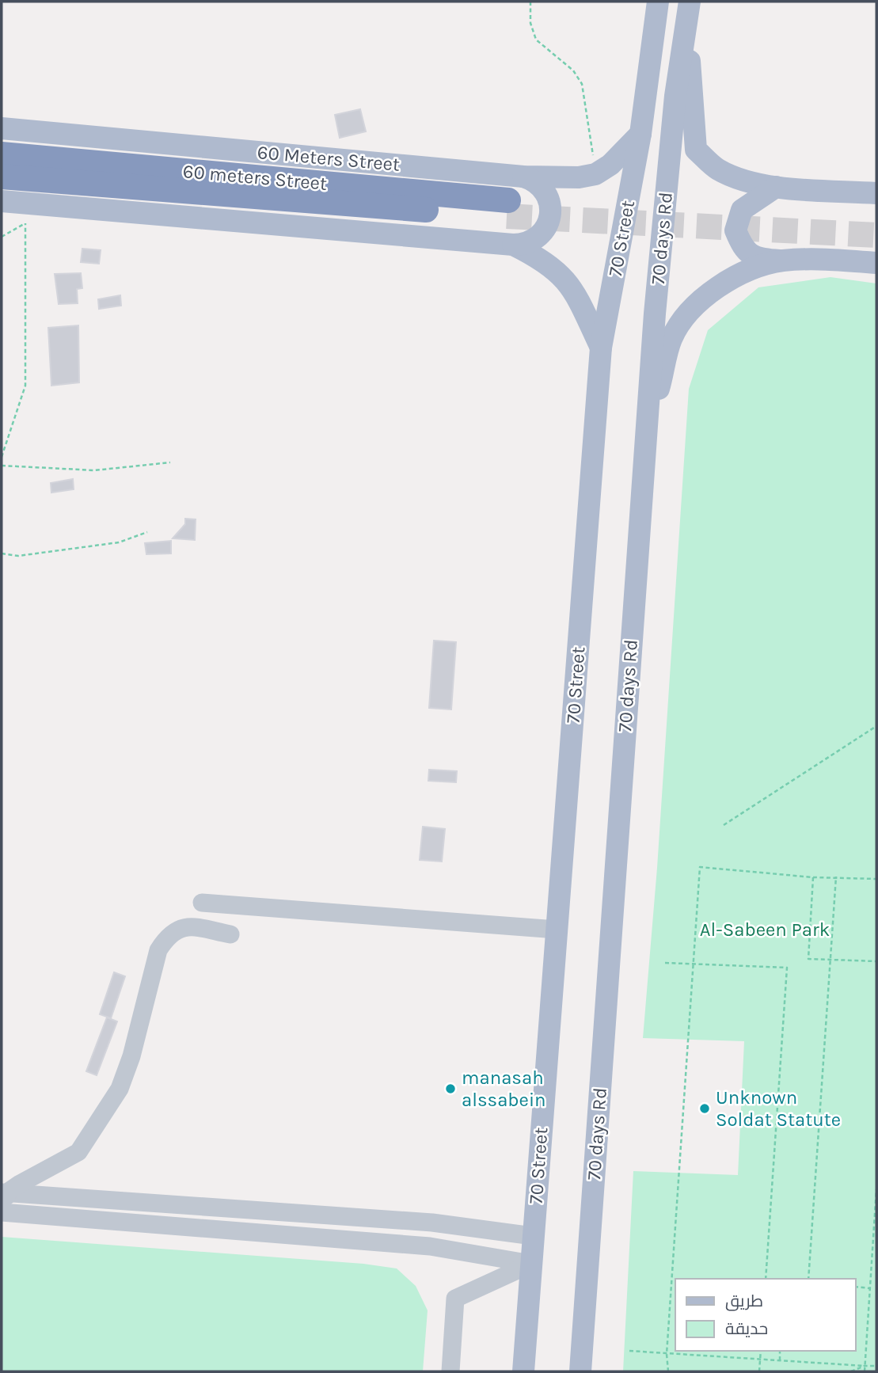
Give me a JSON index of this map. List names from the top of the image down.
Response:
{
  "streets": {
    "highway": ["60 meters Street"],
    "main road": ["60 Meters Street", "70 Street", "70 days Rd"]
  },
  "parks": ["Al-Sabeen Park"],
  "places": ["manasah alssabein", "Unknown Soldat Statute"],
  "legend": ["طريق", "حديقة"]
}
